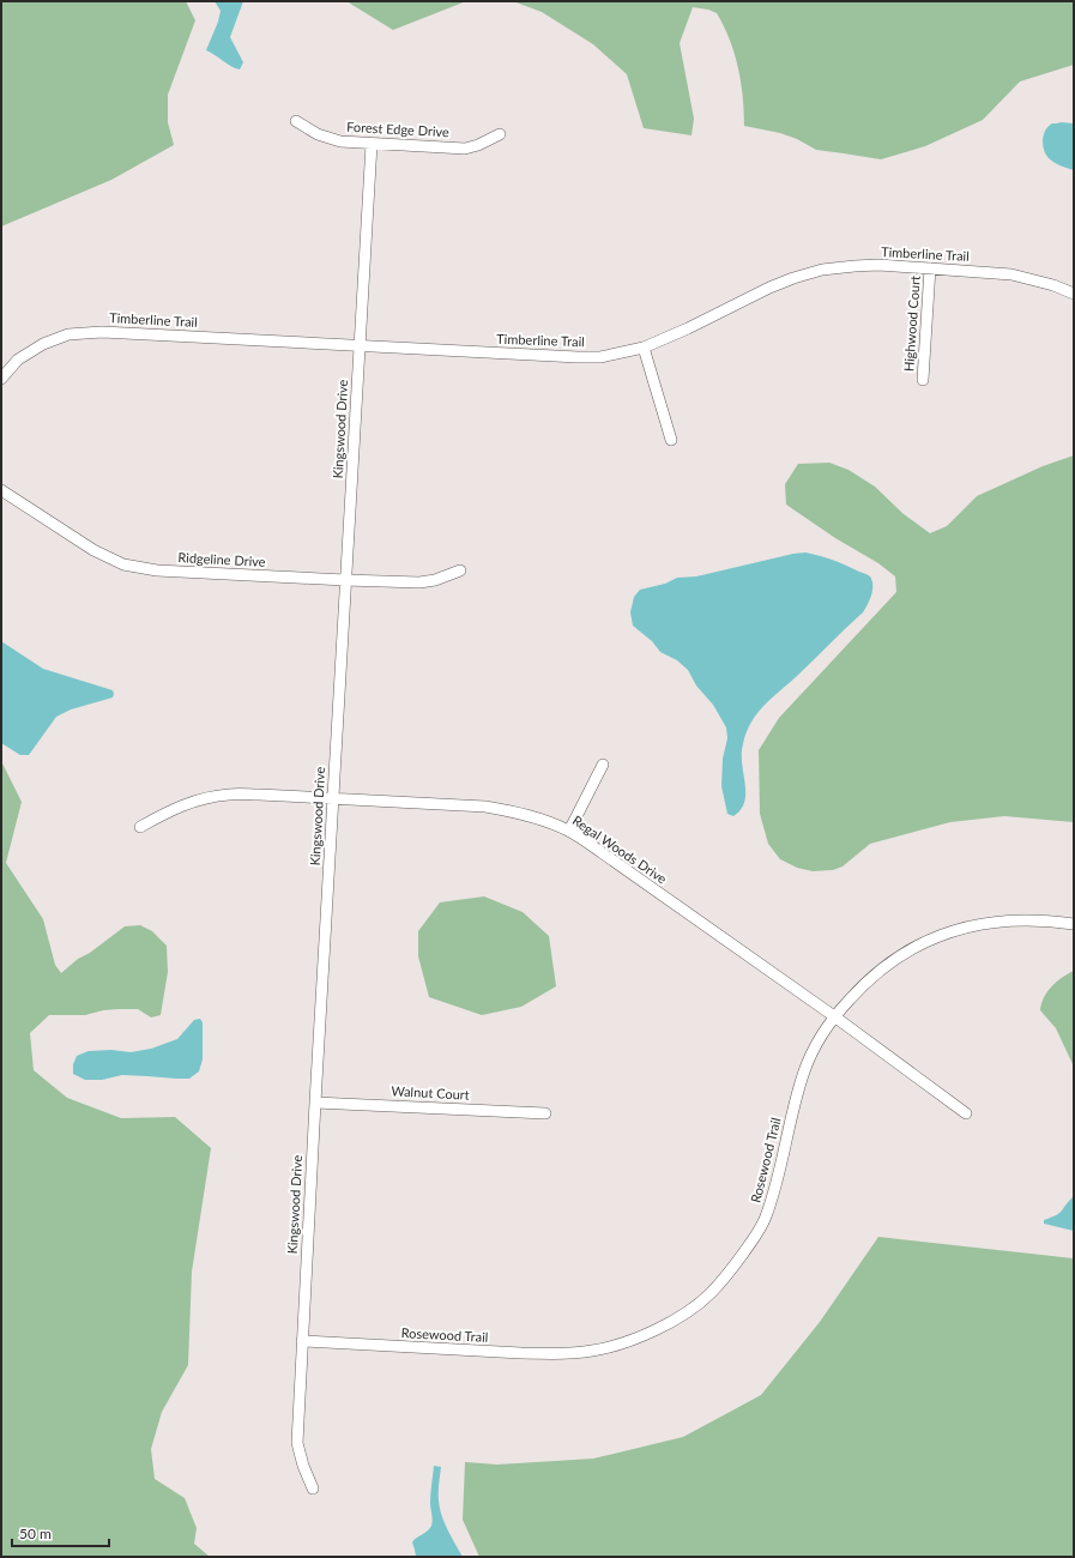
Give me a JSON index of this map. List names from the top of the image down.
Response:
{
  "streets": {
    "street": [
      "Forest Edge Drive",
      "Timberline Trail",
      "Highwood Court",
      "Kingswood Drive",
      "Ridgeline Drive",
      "Regal Woods Drive",
      "Walnut Court",
      "Rosewood Trail"
    ]
  },
  "crossings": [
    ["Forest Edge Drive", "Kingswood Drive"],
    ["Timberline Trail", "Highwood Court"],
    ["Timberline Trail", "Kingswood Drive"],
    ["Kingswood Drive", "Ridgeline Drive"],
    ["Kingswood Drive", "Regal Woods Drive"],
    ["Kingswood Drive", "Walnut Court"],
    ["Kingswood Drive", "Rosewood Trail"],
    ["Regal Woods Drive", "Rosewood Trail"]
  ],
  "scale_bar": "50 m"
}
